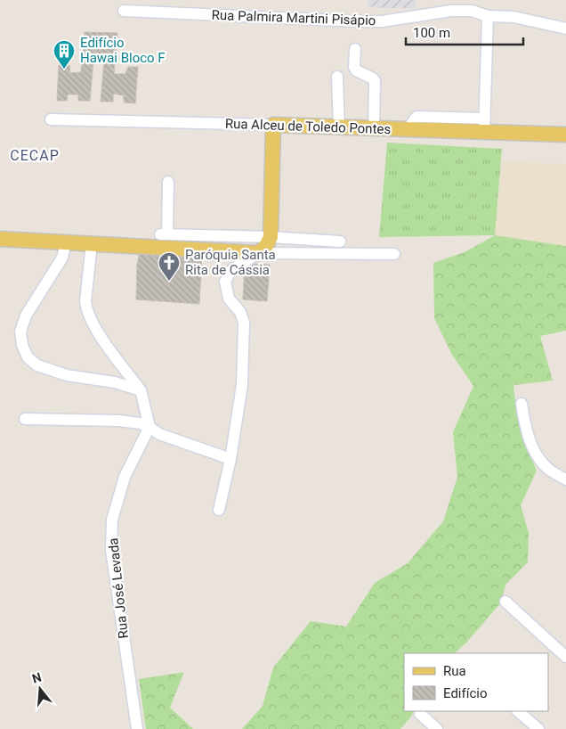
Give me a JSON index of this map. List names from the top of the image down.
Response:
{
  "streets": {
    "main road": ["Rua Alceu de Toledo Pontes"],
    "street": ["Rua Palmira Martini Pisápio", "Rua José Levada"]
  },
  "districts": ["CECAP"],
  "places": {
    "building": ["Edifício Hawai Bloco F"],
    "church": ["Paróquia Santa Rita de Cássia"]
  },
  "legend": ["Rua", "Edifício"],
  "scale_bar": "100 m",
  "north": "top"
}
